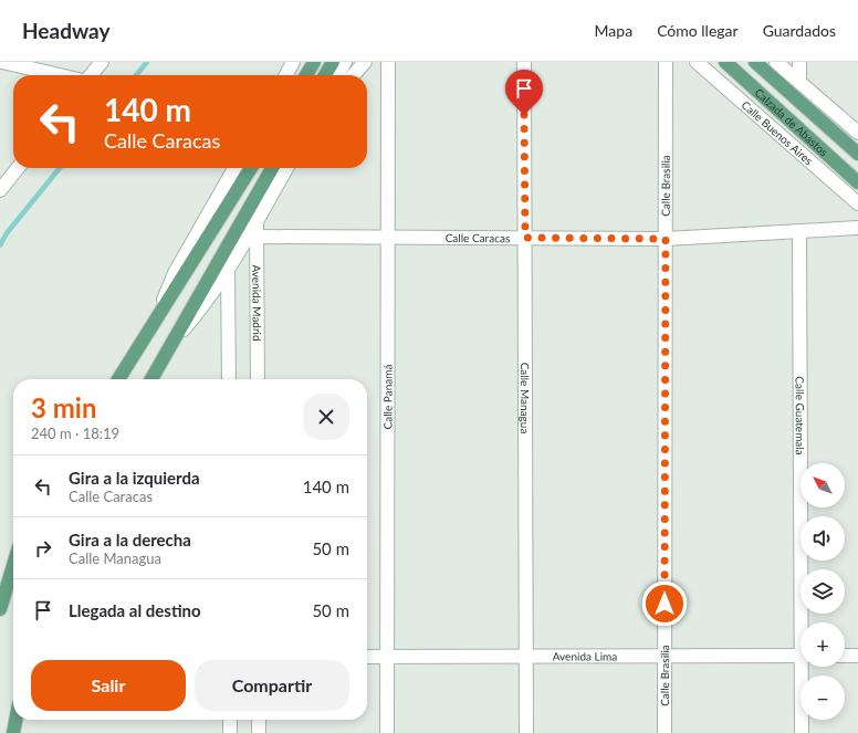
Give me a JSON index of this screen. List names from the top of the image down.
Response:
{
  "streets": {
    "main road": ["Calzada de Abastos"],
    "street": [
      "Calle Buenos Aires",
      "Calle Brasilia",
      "Calle Caracas",
      "Avenida Madrid",
      "Calle Panamá",
      "Calle Managua",
      "Calle Guatemala",
      "Avenida Lima"
    ]
  },
  "crossings": [
    ["Calle Brasilia", "Calle Caracas"],
    ["Calle Brasilia", "Avenida Lima"],
    ["Calle Caracas", "Avenida Madrid"],
    ["Calle Caracas", "Calle Panamá"],
    ["Calle Caracas", "Calle Managua"],
    ["Calle Caracas", "Calle Guatemala"],
    ["Calle Panamá", "Avenida Lima"],
    ["Calle Managua", "Avenida Lima"]
  ],
  "north": "top left",
  "page": {
    "header": "Headway",
    "nav": ["Mapa", "Cómo llegar", "Guardados"],
    "turn": ["140 m", "Calle Caracas"],
    "heading": ["3 min", "240 m · 18:19"],
    "list": [
      {
        "name": "Gira a la izquierda",
        "note": "Calle Caracas",
        "value": "140 m"
      },
      {
        "name": "Gira a la derecha",
        "note": "Calle Managua",
        "value": "50 m"
      },
      {
        "name": "Llegada al destino",
        "value": "50 m"
      }
    ],
    "map_buttons": ["+", "−"],
    "buttons": ["Salir", "Compartir"]
  }
}
